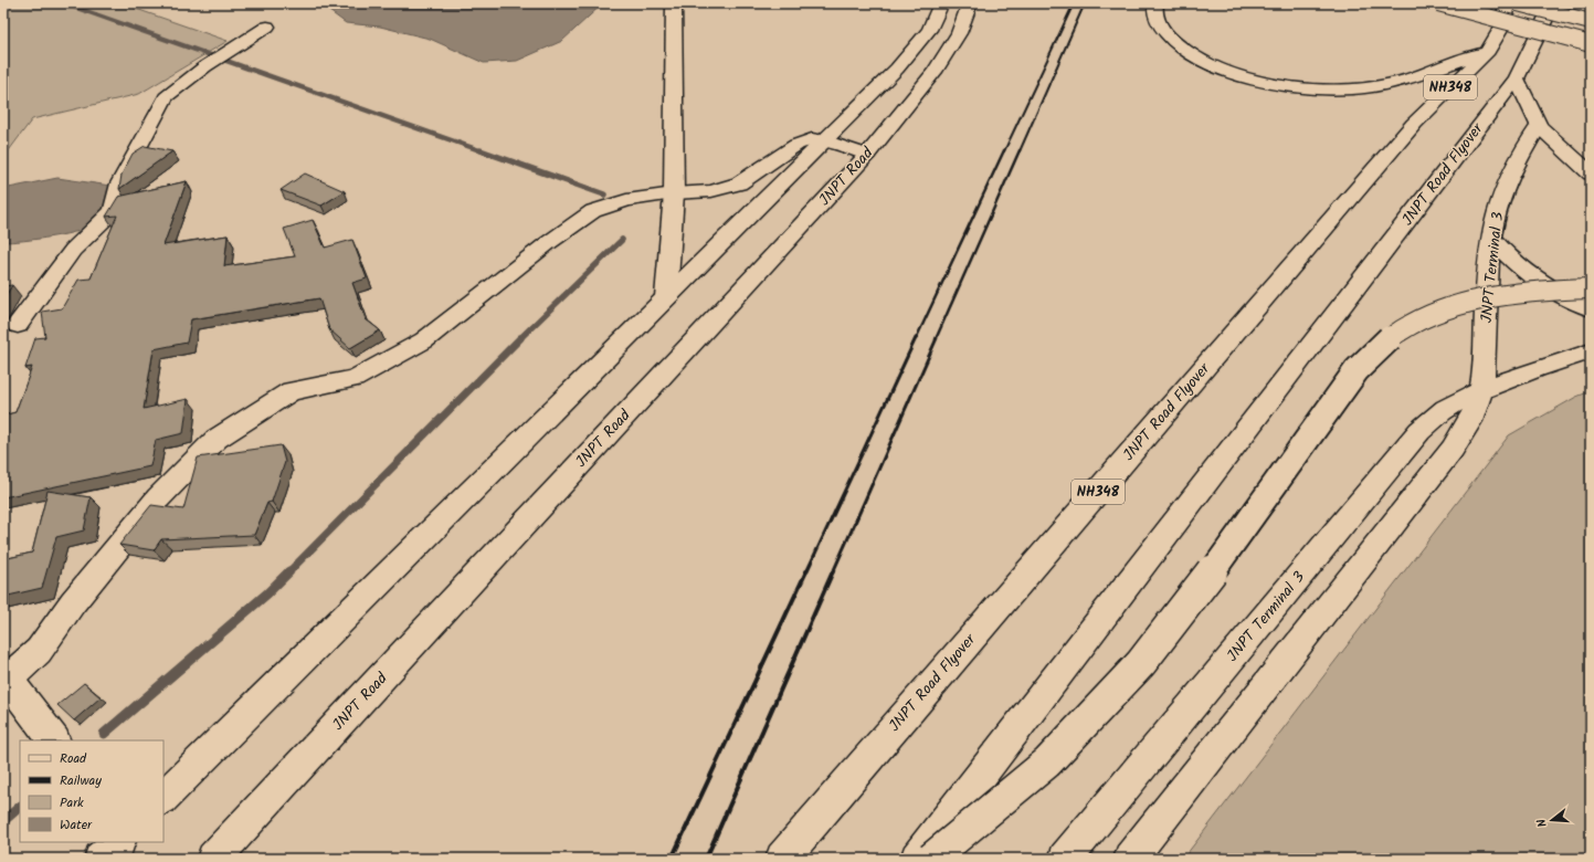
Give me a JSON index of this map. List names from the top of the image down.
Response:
{
  "streets": {
    "main road": [
      "NH348",
      "JNPT Road Flyover",
      "JNPT Road",
      "JNPT Terminal 3"
    ]
  },
  "crossings": [
    ["NH348", "JNPT Road Flyover"]
  ],
  "legend": [
    "Road",
    "Railway",
    "Park",
    "Water"
  ],
  "north": "left"
}
